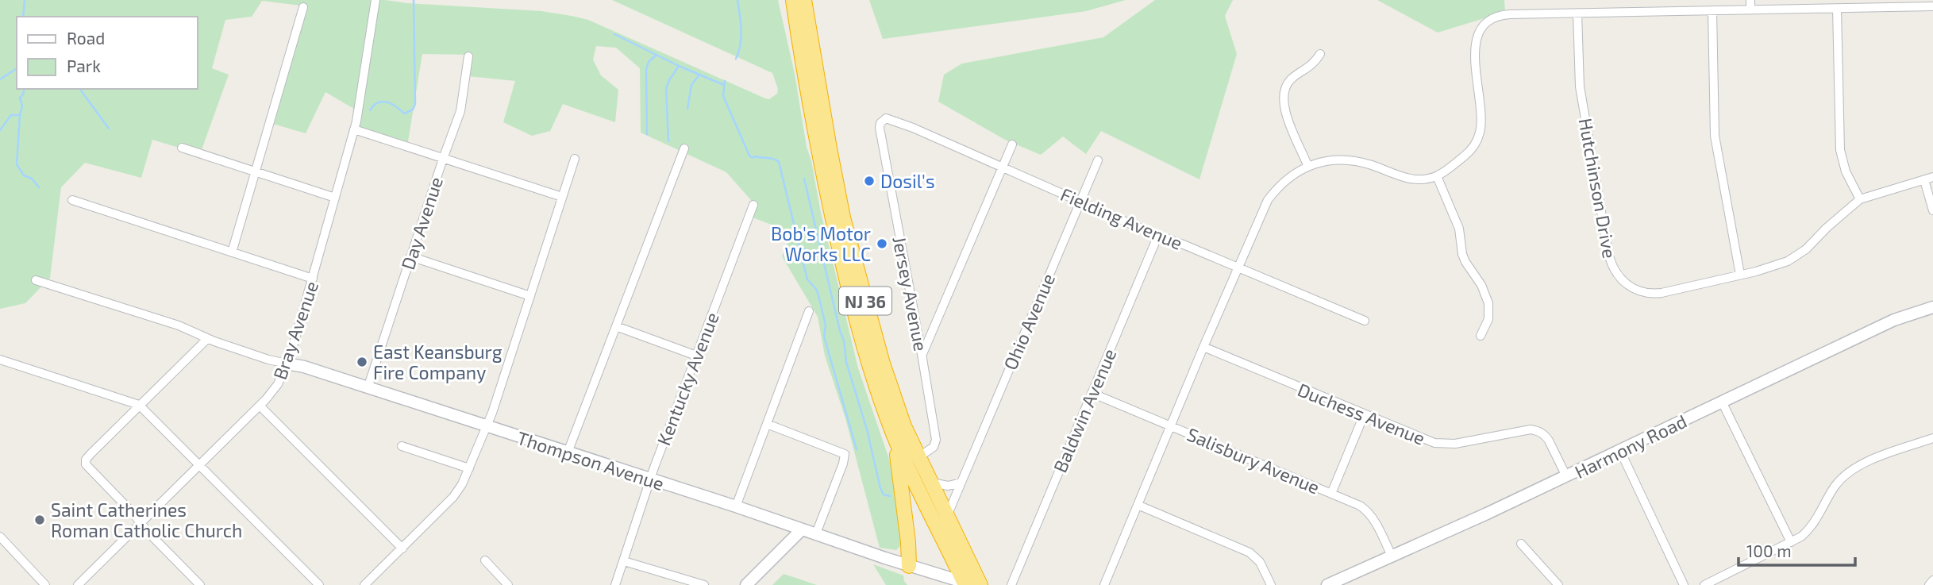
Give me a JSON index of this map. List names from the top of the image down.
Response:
{
  "streets": {
    "highway": ["NJ 36"],
    "street": [
      "Hutchinson Drive",
      "Fielding Avenue",
      "Day Avenue",
      "Jersey Avenue",
      "Ohio Avenue",
      "Bray Avenue",
      "Kentucky Avenue",
      "Baldwin Avenue",
      "Duchess Avenue",
      "Harmony Road",
      "Thompson Avenue",
      "Salisbury Avenue"
    ]
  },
  "crossings": [
    ["Fielding Avenue", "Jersey Avenue"],
    ["Fielding Avenue", "Ohio Avenue"],
    ["Fielding Avenue", "Baldwin Avenue"],
    ["Day Avenue", "Thompson Avenue"],
    ["Jersey Avenue", "NJ 36"],
    ["NJ 36", "Ohio Avenue"],
    ["NJ 36", "Thompson Avenue"],
    ["Bray Avenue", "Thompson Avenue"],
    ["Kentucky Avenue", "Thompson Avenue"],
    ["Baldwin Avenue", "Salisbury Avenue"],
    ["Duchess Avenue", "Harmony Road"],
    ["Harmony Road", "Salisbury Avenue"]
  ],
  "places": [
    "Dosil's",
    "Bob's Motor Works LLC",
    "East Keansburg Fire Company",
    "Saint Catherines Roman Catholic Church"
  ],
  "legend": ["Road", "Park"],
  "scale_bar": "100 m"
}
